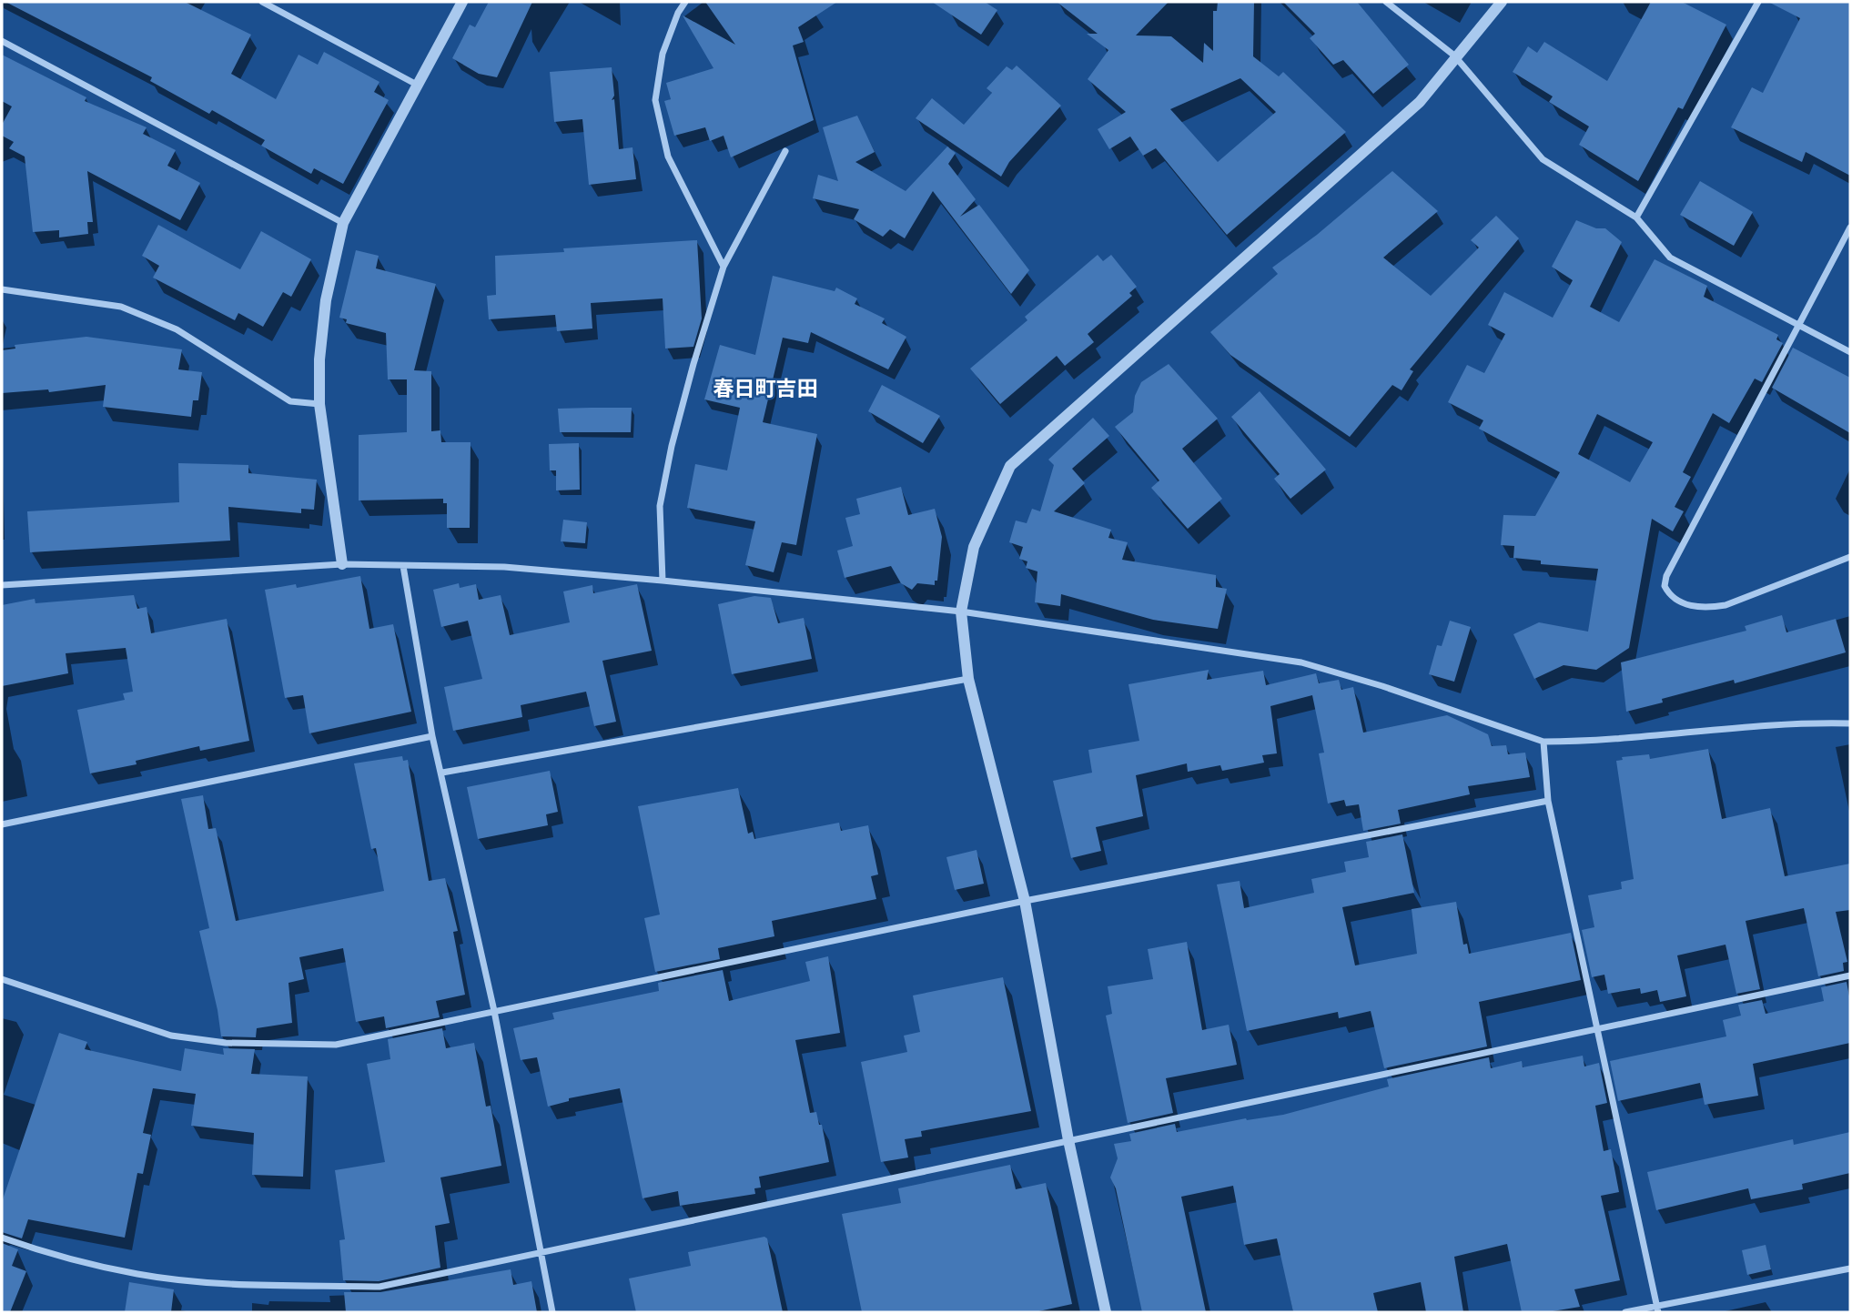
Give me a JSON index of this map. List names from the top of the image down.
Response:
{
  "districts": ["春日町吉田"]
}
